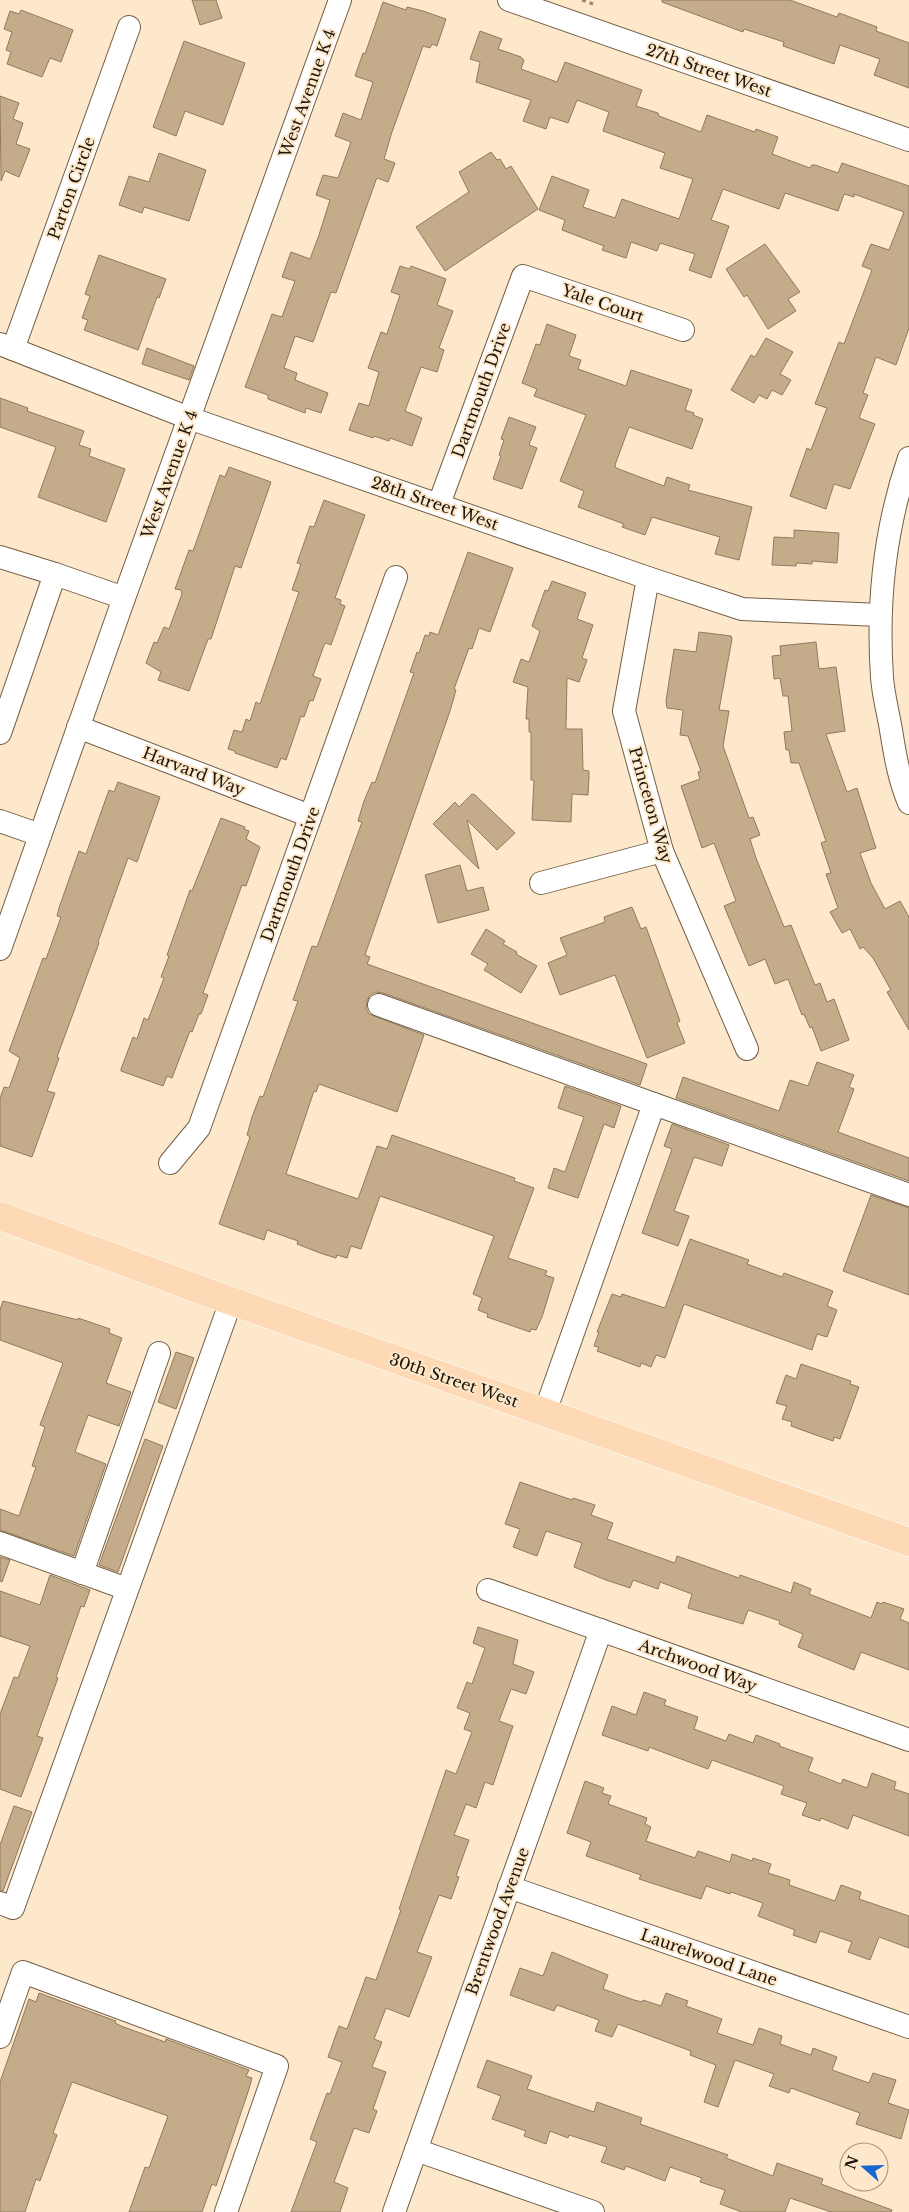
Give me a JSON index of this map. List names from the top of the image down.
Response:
{
  "streets": {
    "main road": ["30th Street West"],
    "street": [
      "27th Street West",
      "West Avenue K 4",
      "Parton Circle",
      "Yale Court",
      "Dartmouth Drive",
      "28th Street West",
      "Harvard Way",
      "Princeton Way",
      "Archwood Way",
      "Brentwood Avenue",
      "Laurelwood Lane"
    ]
  },
  "crossings": [
    ["West Avenue K 4", "28th Street West"],
    ["West Avenue K 4", "Harvard Way"],
    ["Parton Circle", "28th Street West"],
    ["Yale Court", "Dartmouth Drive"],
    ["Dartmouth Drive", "28th Street West"],
    ["Dartmouth Drive", "Harvard Way"],
    ["28th Street West", "Princeton Way"],
    ["Archwood Way", "Brentwood Avenue"],
    ["Brentwood Avenue", "Laurelwood Lane"]
  ],
  "north": "left"
}
